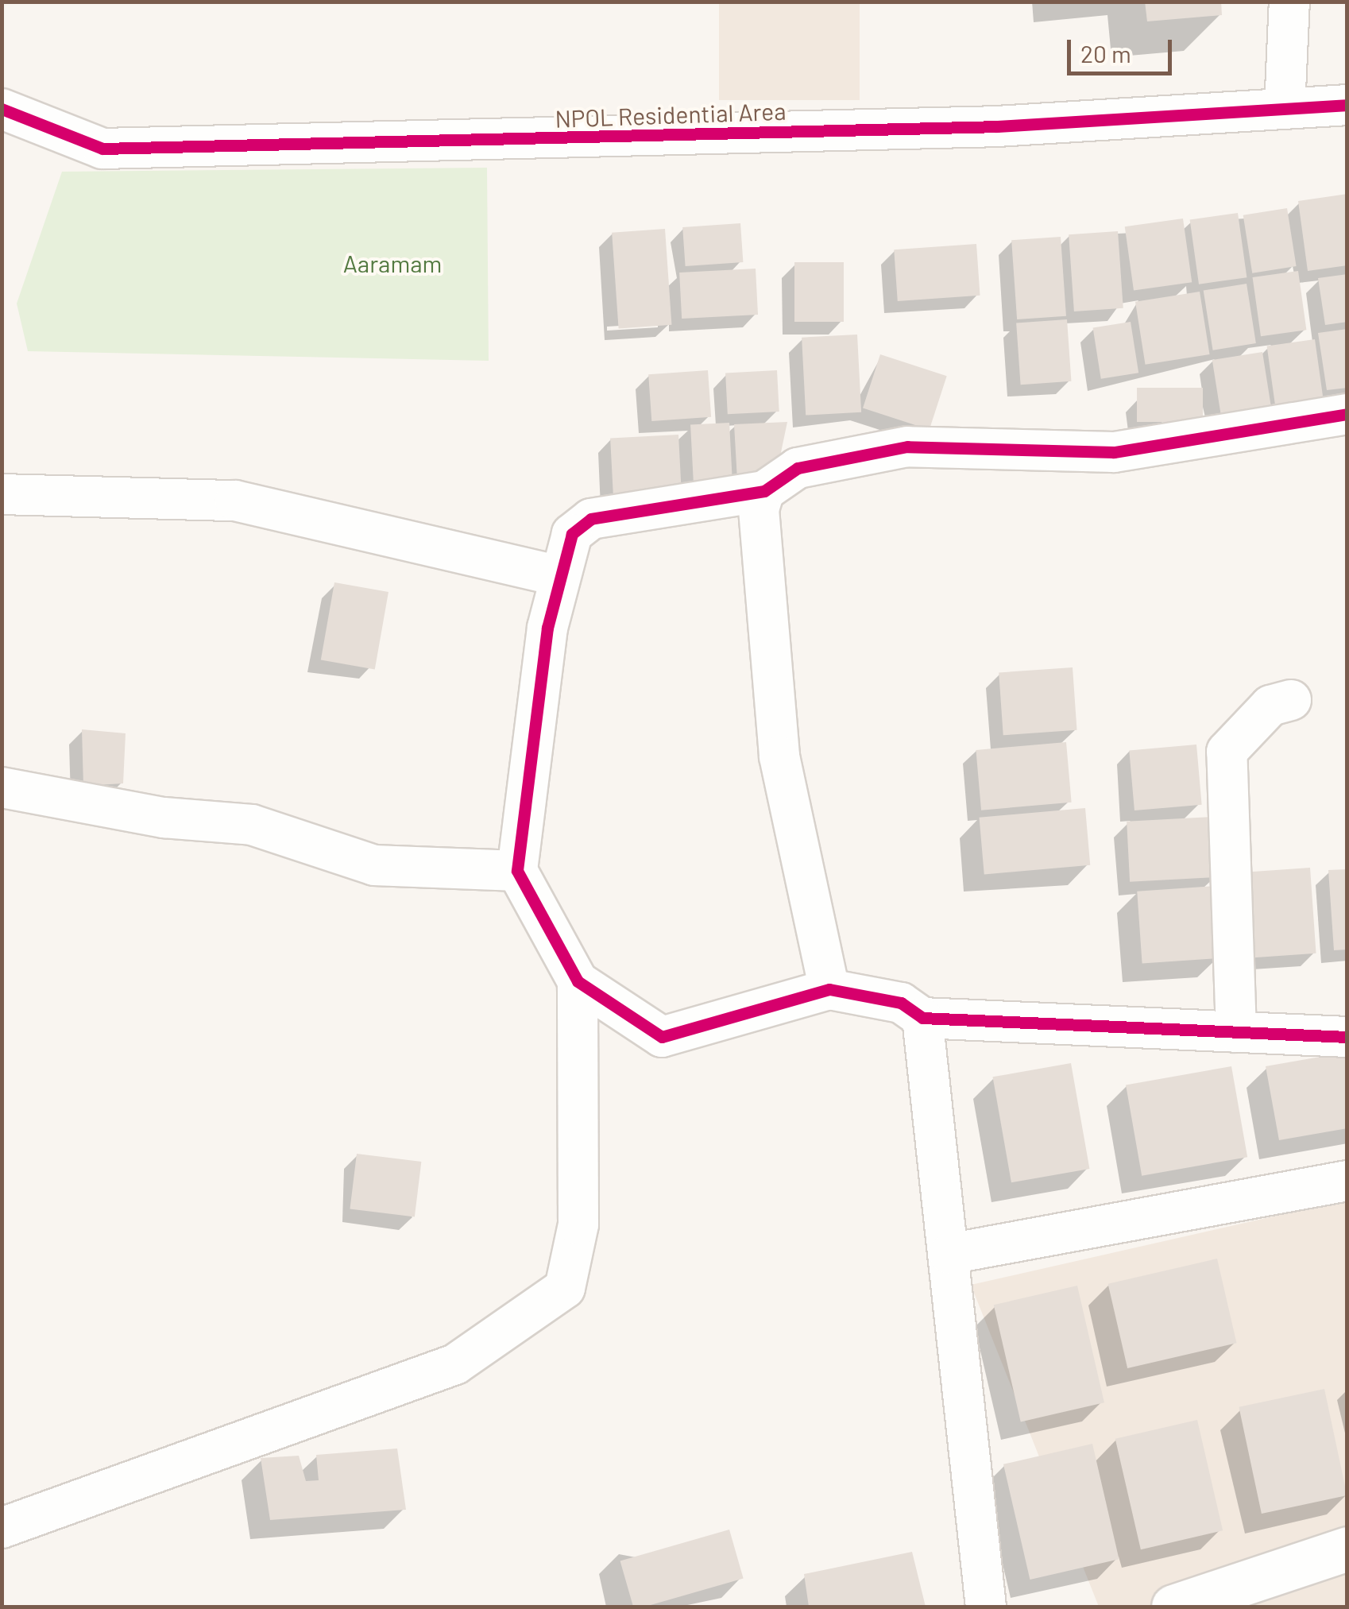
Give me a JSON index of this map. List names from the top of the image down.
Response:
{
  "streets": {
    "street": ["NPOL Residential Area"]
  },
  "parks": ["Aaramam"],
  "scale_bar": "20 m"
}
